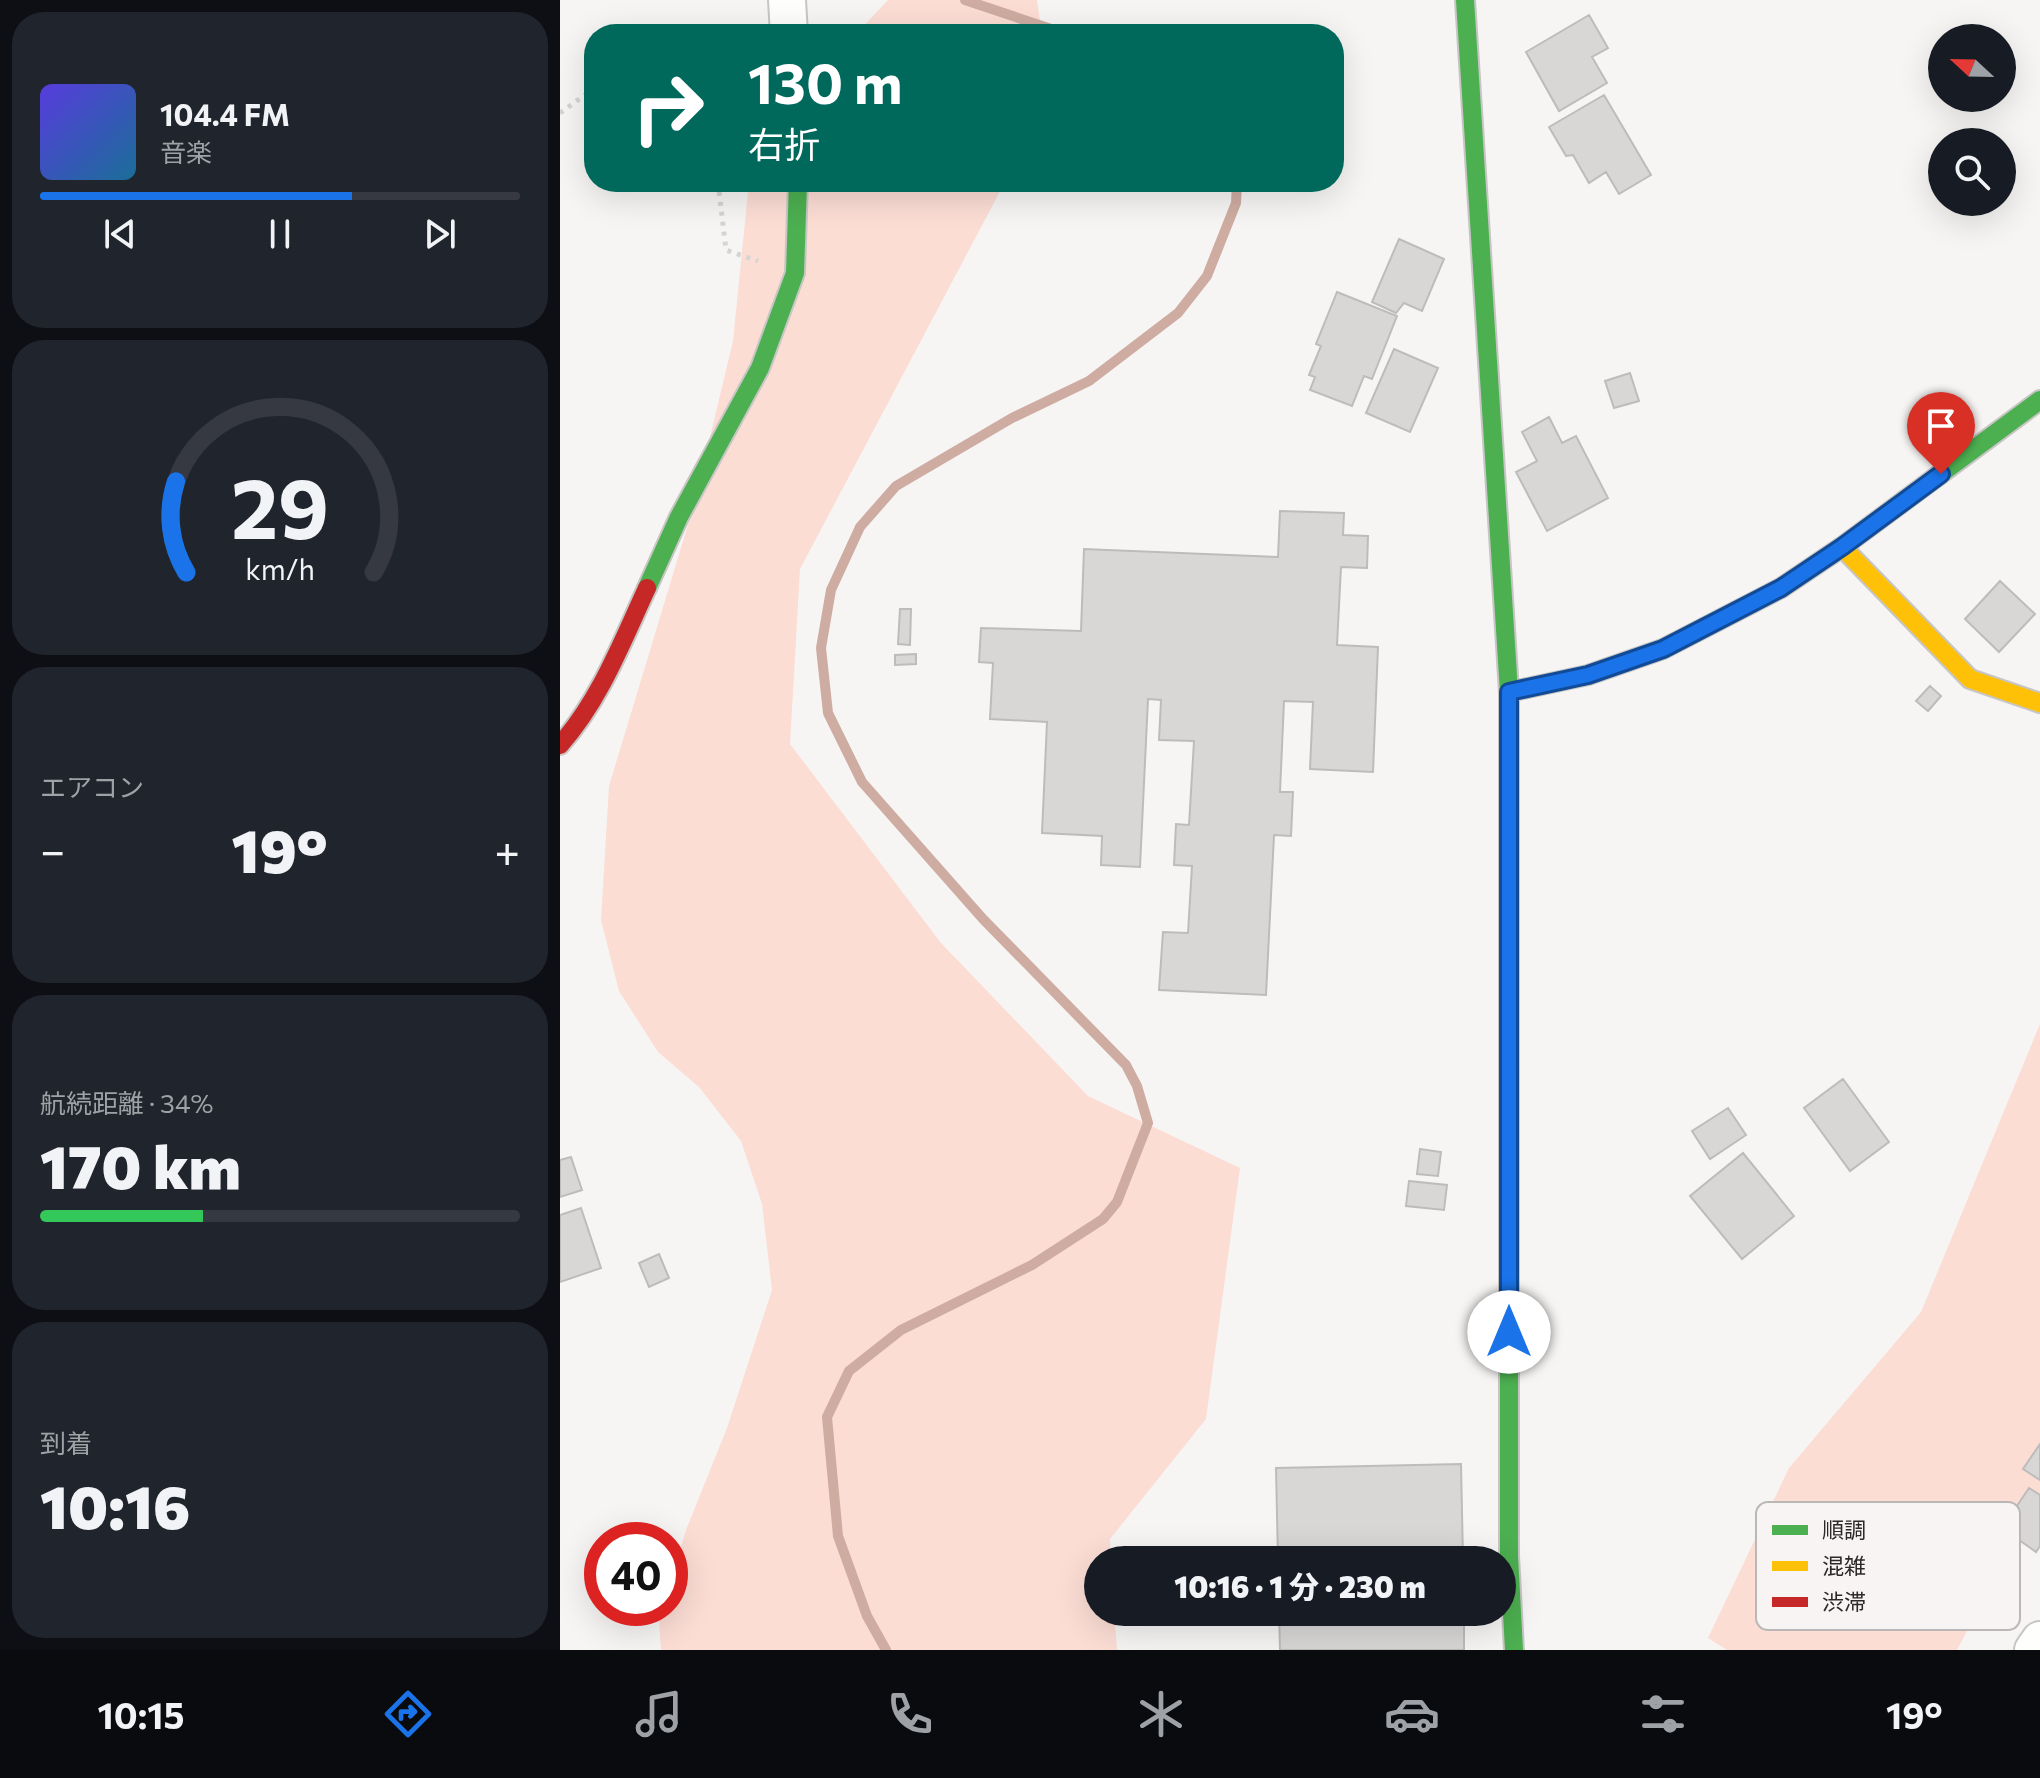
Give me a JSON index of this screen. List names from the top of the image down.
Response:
{
  "legend": ["順調", "混雑", "渋滞"],
  "north": "left",
  "page": {
    "turn": ["130 m", "右折"],
    "song": ["104.4 FM", "音楽"],
    "tile": [
      "エアコン",
      ["航続距離 · 34%", "170 km"],
      ["到着", "10:16"]
    ],
    "heat": ["−", "19°", "+"],
    "limit": "40",
    "trip": "10:16 · 1 分 · 230 m",
    "tabs": ["10:15", "19°"],
    "gauge": ["29", "km/h"]
  }
}
